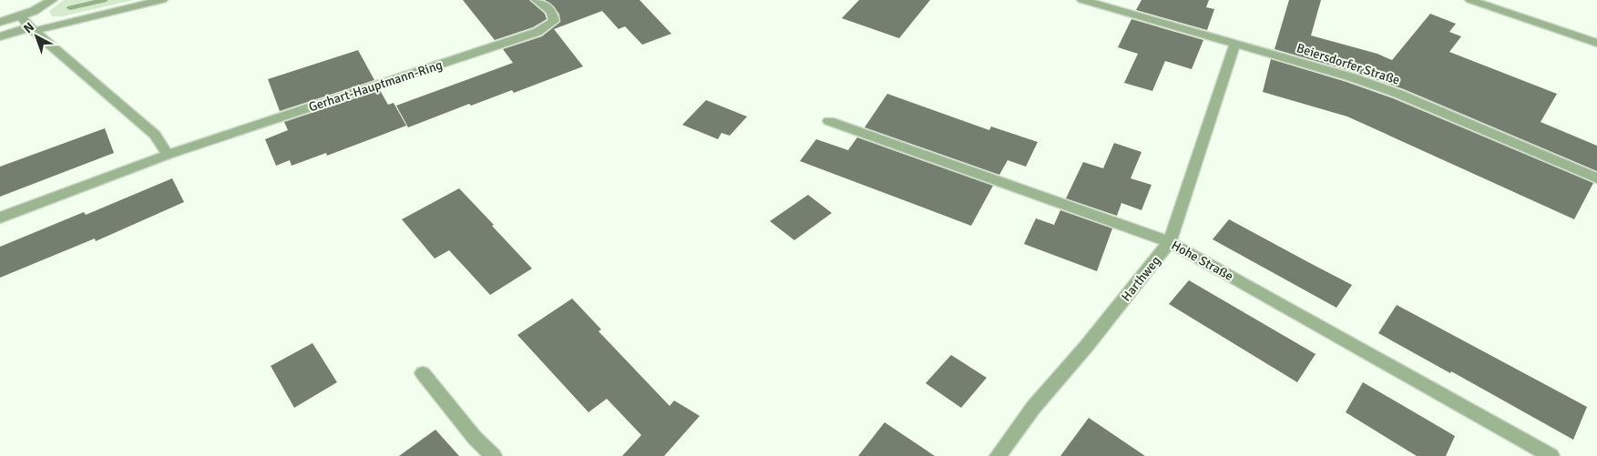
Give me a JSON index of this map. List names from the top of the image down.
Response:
{
  "streets": {
    "street": [
      "Beiersdorfer Straße",
      "Gerhart-Hauptmann-Ring",
      "Hohe Straße",
      "Harthweg"
    ]
  },
  "crossings": [
    ["Beiersdorfer Straße", "Harthweg"],
    ["Hohe Straße", "Harthweg"]
  ],
  "north": "top left"
}
